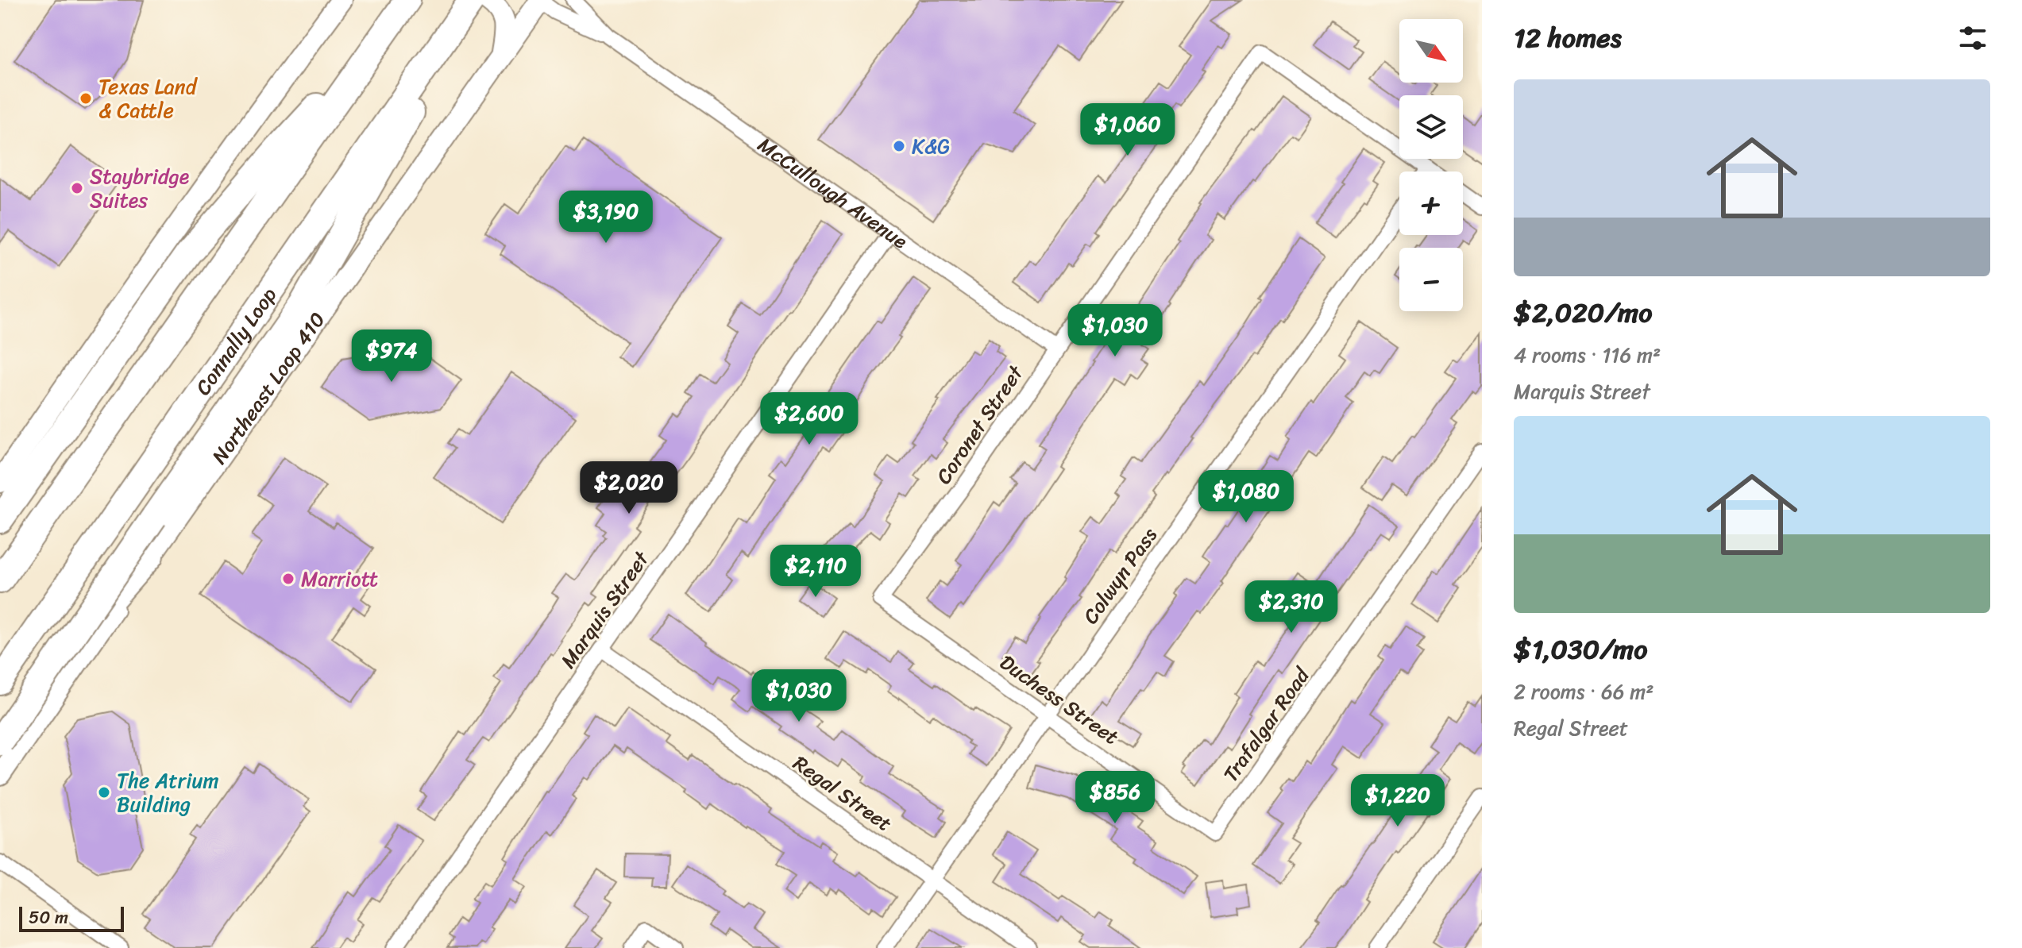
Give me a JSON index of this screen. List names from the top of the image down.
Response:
{
  "streets": {
    "highway": ["Connally Loop"],
    "main road": ["Northeast Loop 410"],
    "street": [
      "McCullough Avenue",
      "Coronet Street",
      "Colwyn Pass",
      "Marquis Street",
      "Duchess Street",
      "Trafalgar Road",
      "Regal Street"
    ]
  },
  "crossings": [
    ["McCullough Avenue", "Northeast Loop 410"],
    ["McCullough Avenue", "Coronet Street"],
    ["McCullough Avenue", "Marquis Street"],
    ["Coronet Street", "Duchess Street"],
    ["Colwyn Pass", "Duchess Street"],
    ["Colwyn Pass", "Regal Street"],
    ["Marquis Street", "Regal Street"],
    ["Duchess Street", "Trafalgar Road"]
  ],
  "places": [
    "Texas Land & Cattle",
    "K&G",
    "Staybridge Suites",
    "Marriott",
    "The Atrium Building"
  ],
  "scale_bar": "50 m",
  "north": "bottom right",
  "page": {
    "heading": "12 homes",
    "map_buttons": ["+", "−"],
    "list": [
      {
        "name": "$2,020/mo",
        "note": "4 rooms · 116 m² · Marquis Street"
      },
      {
        "name": "$1,030/mo",
        "note": "2 rooms · 66 m² · Regal Street"
      }
    ],
    "price": [
      "$1,060",
      "$3,190",
      "$1,030",
      "$974",
      "$2,600",
      "$2,020",
      "$1,080",
      "$2,110",
      "$2,310",
      "$1,030",
      "$856",
      "$1,220"
    ],
    "scale": "50 m"
  }
}
